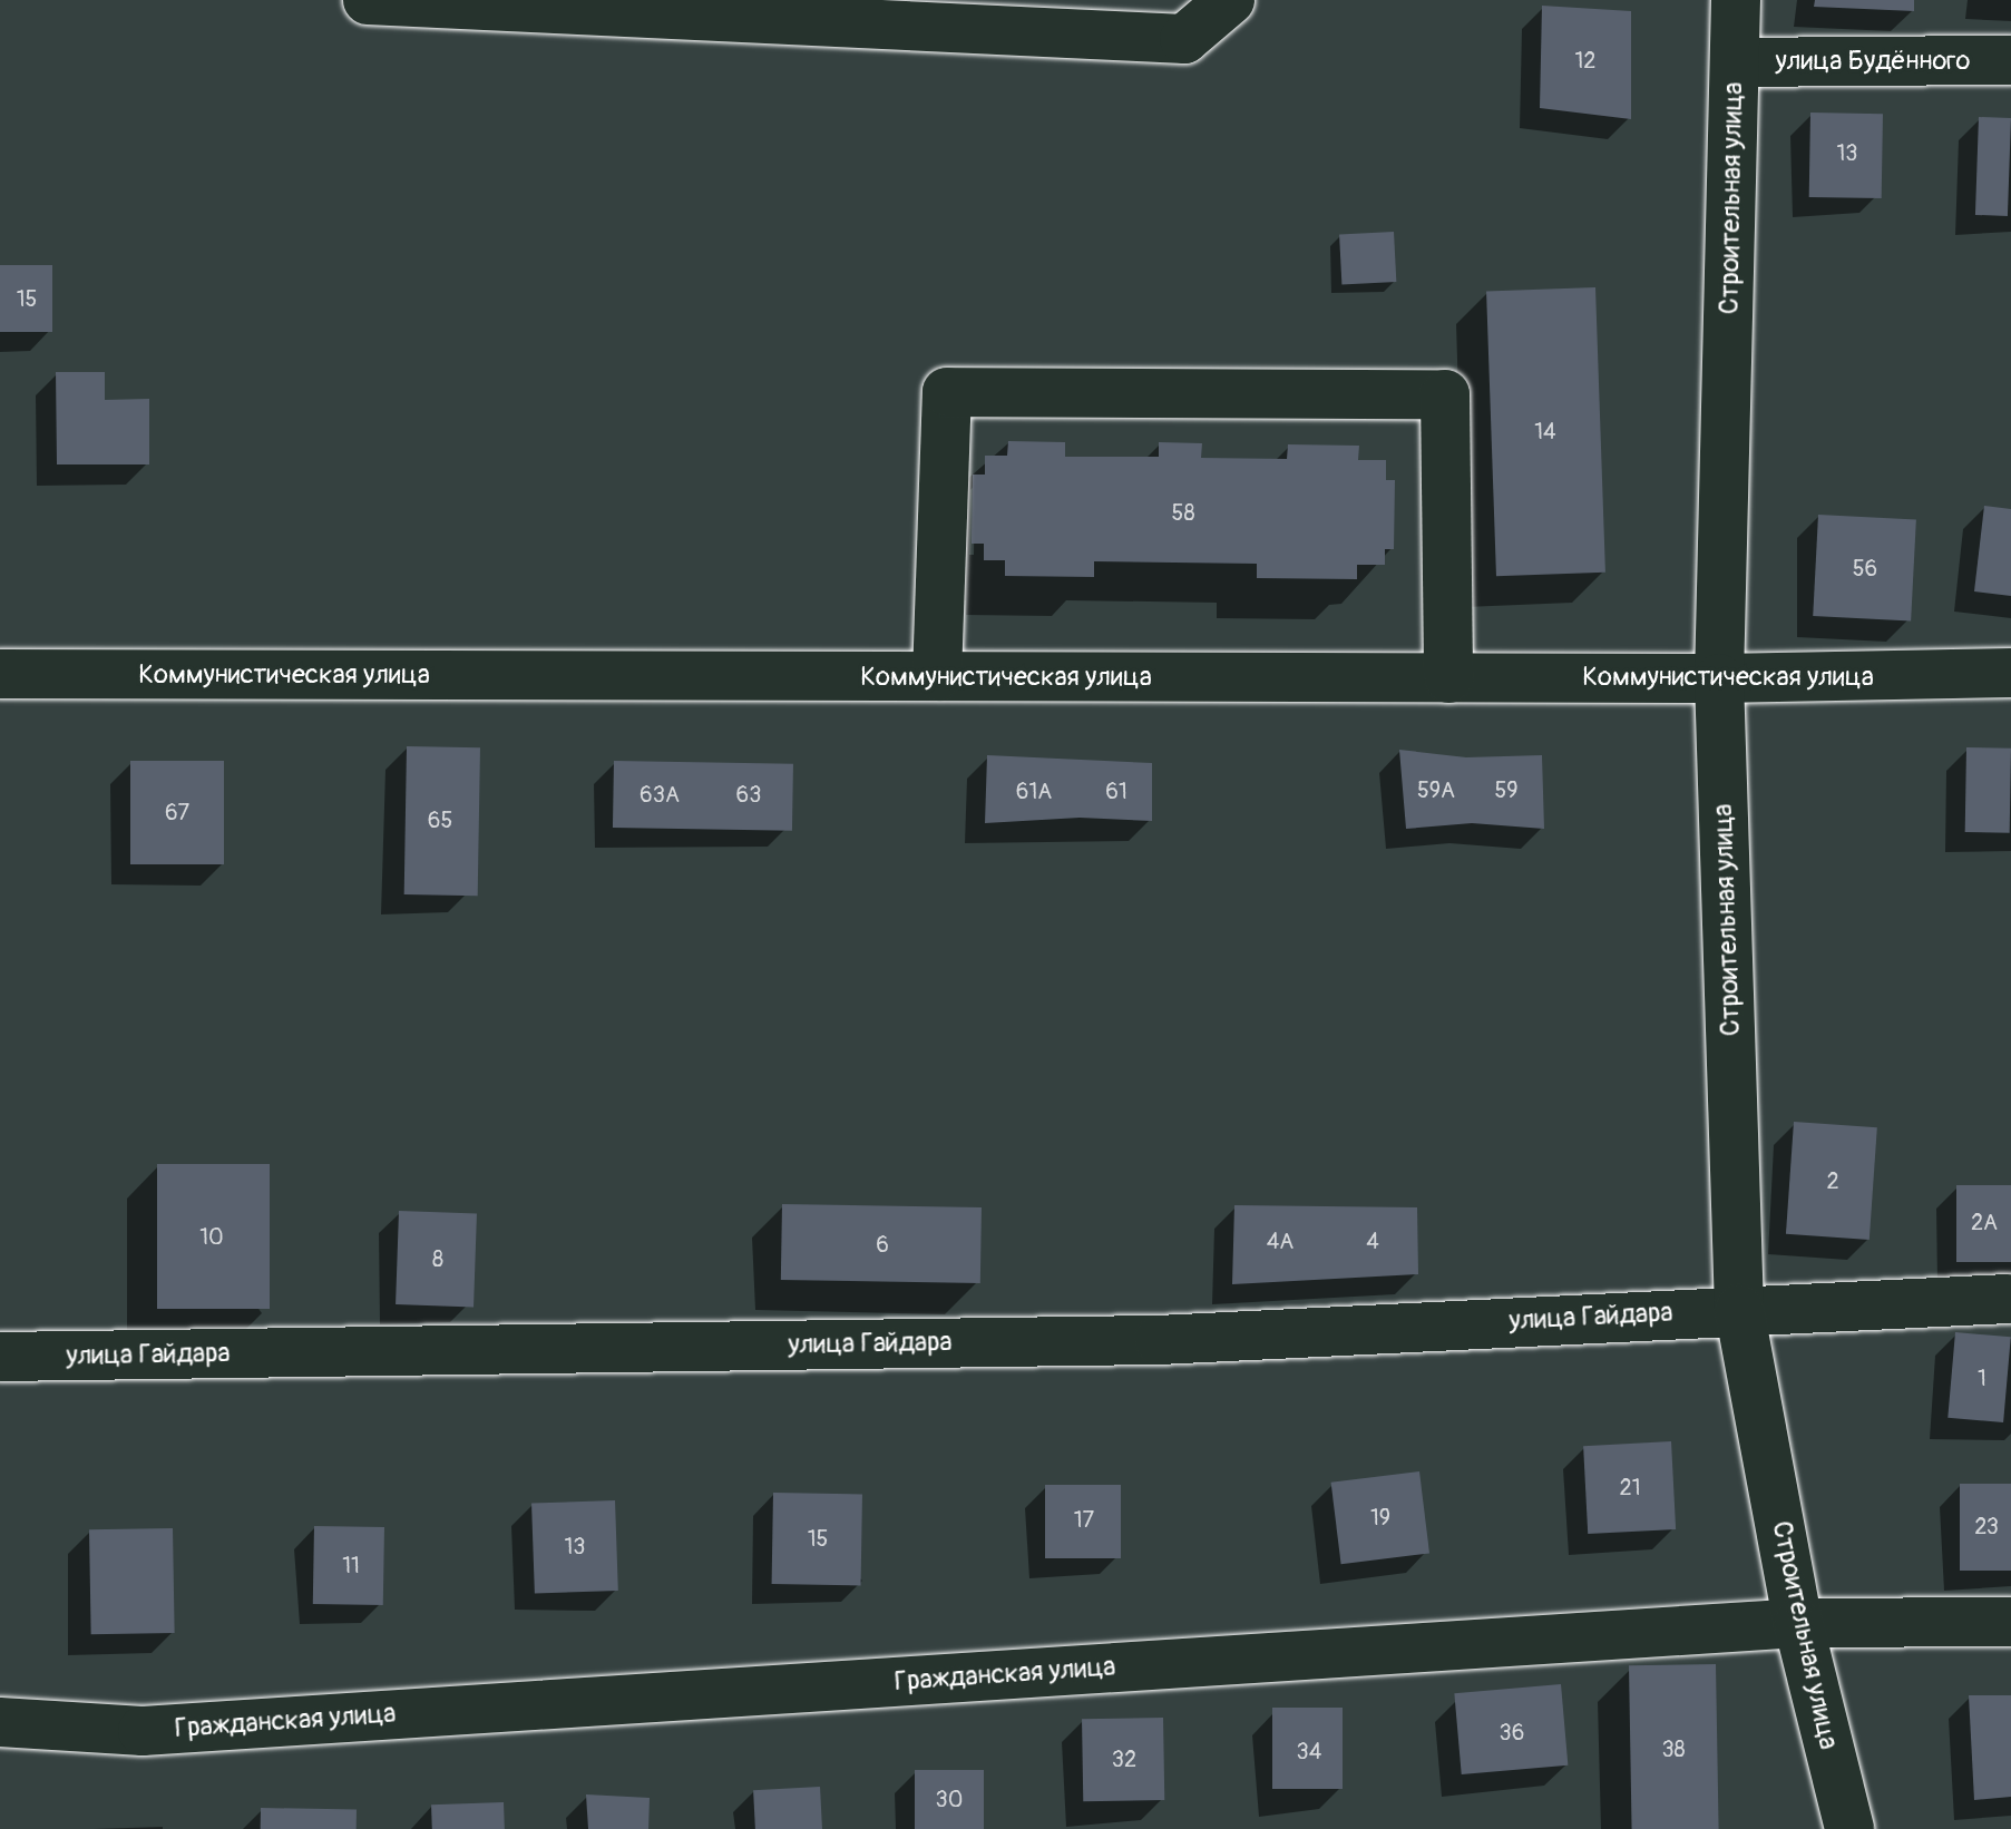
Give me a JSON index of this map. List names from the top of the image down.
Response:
{
  "streets": {
    "street": [
      "улица Будённого",
      "Строительная улица",
      "Коммунистическая улица",
      "улица Гайдара",
      "Гражданская улица"
    ]
  },
  "crossings": [
    ["улица Будённого", "Строительная улица"],
    ["Строительная улица", "Коммунистическая улица"],
    ["Строительная улица", "улица Гайдара"],
    ["Строительная улица", "Гражданская улица"]
  ],
  "house_numbers": [
    "12",
    "13",
    "15",
    "14",
    "58",
    "56",
    "59А",
    "59",
    "61А",
    "61",
    "63А",
    "63",
    "67",
    "65",
    "2",
    "2А",
    "10",
    "4А",
    "4",
    "6",
    "8",
    "1",
    "21",
    "19",
    "17",
    "23",
    "15",
    "13",
    "11",
    "36",
    "38",
    "34",
    "32",
    "30"
  ]
}
